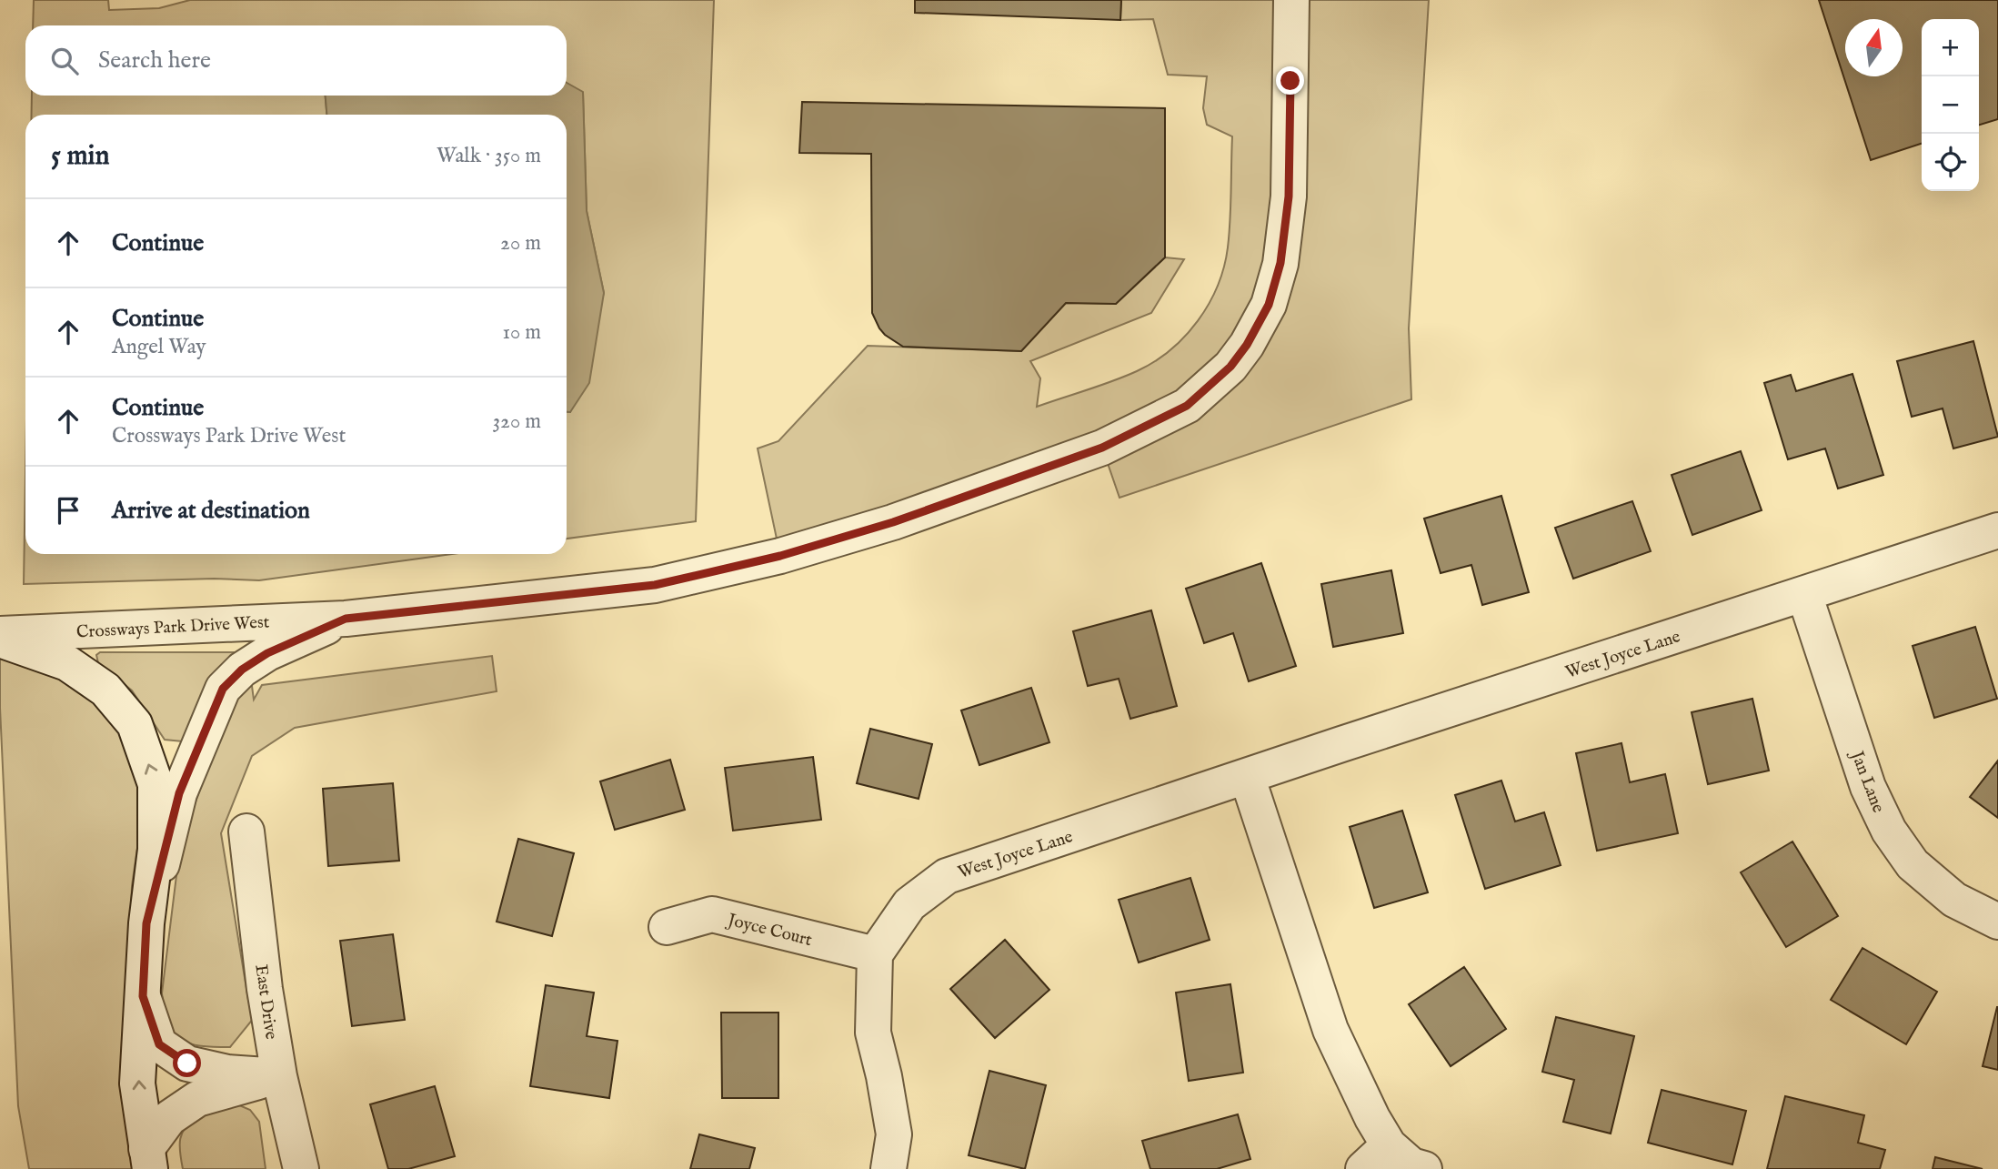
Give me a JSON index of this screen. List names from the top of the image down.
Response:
{
  "streets": {
    "street": [
      "Crossways Park Drive West",
      "West Joyce Lane",
      "Jan Lane",
      "Joyce Court",
      "East Drive"
    ]
  },
  "crossings": [
    ["West Joyce Lane", "Jan Lane"],
    ["West Joyce Lane", "Joyce Court"]
  ],
  "north": "top",
  "page": {
    "map_buttons": ["+", "−"],
    "search": "Search here",
    "heading": ["5 min", "Walk · 350 m"],
    "list": [
      ["Continue", "20 m"],
      ["Continue", "Angel Way", "10 m"],
      ["Continue", "Crossways Park Drive West", "320 m"],
      "Arrive at destination"
    ]
  }
}
